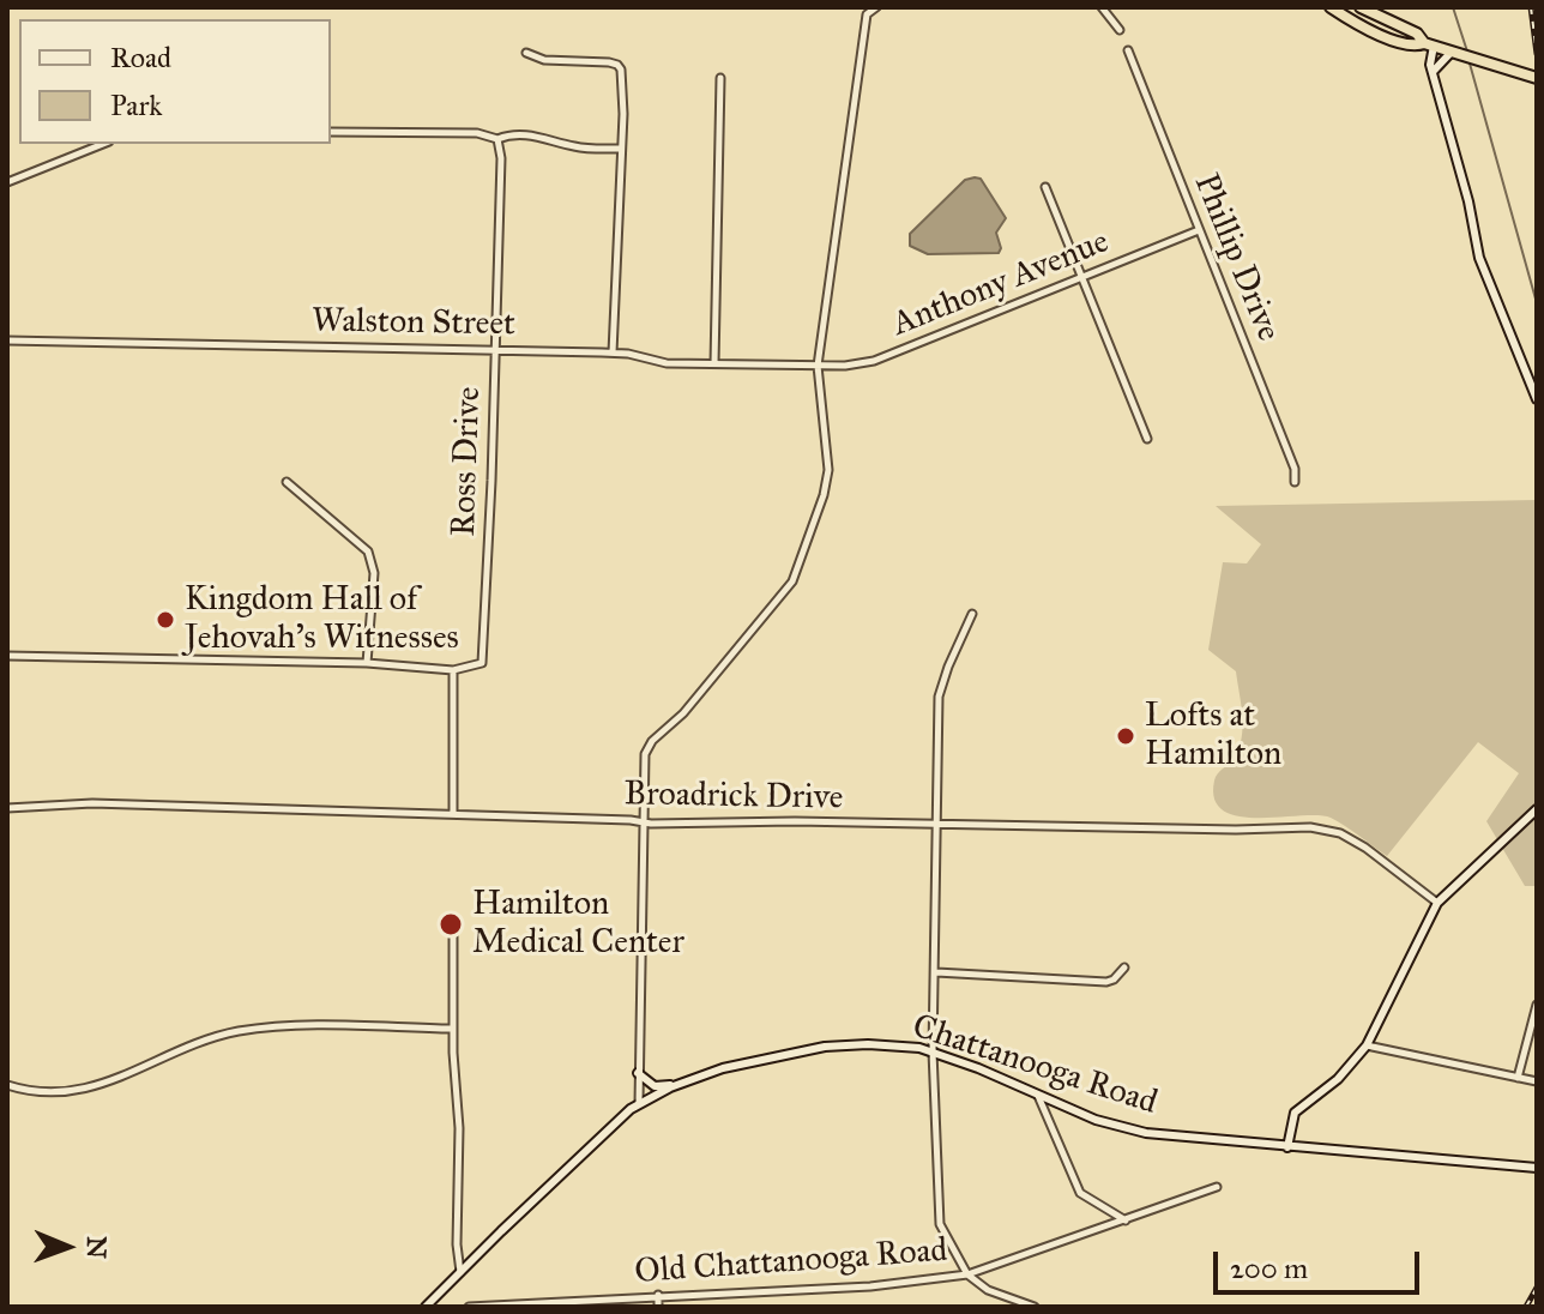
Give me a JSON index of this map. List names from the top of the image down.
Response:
{
  "streets": {
    "main road": ["Chattanooga Road"],
    "street": [
      "Phillip Drive",
      "Anthony Avenue",
      "Walston Street",
      "Ross Drive",
      "Broadrick Drive",
      "Old Chattanooga Road"
    ]
  },
  "crossings": [
    ["Phillip Drive", "Anthony Avenue"],
    ["Anthony Avenue", "Walston Street"],
    ["Walston Street", "Ross Drive"]
  ],
  "places": ["Kingdom Hall of Jehovah’s Witnesses", "Lofts at Hamilton", "Hamilton Medical Center"],
  "legend": ["Road", "Park"],
  "scale_bar": "200 m",
  "north": "right"
}
